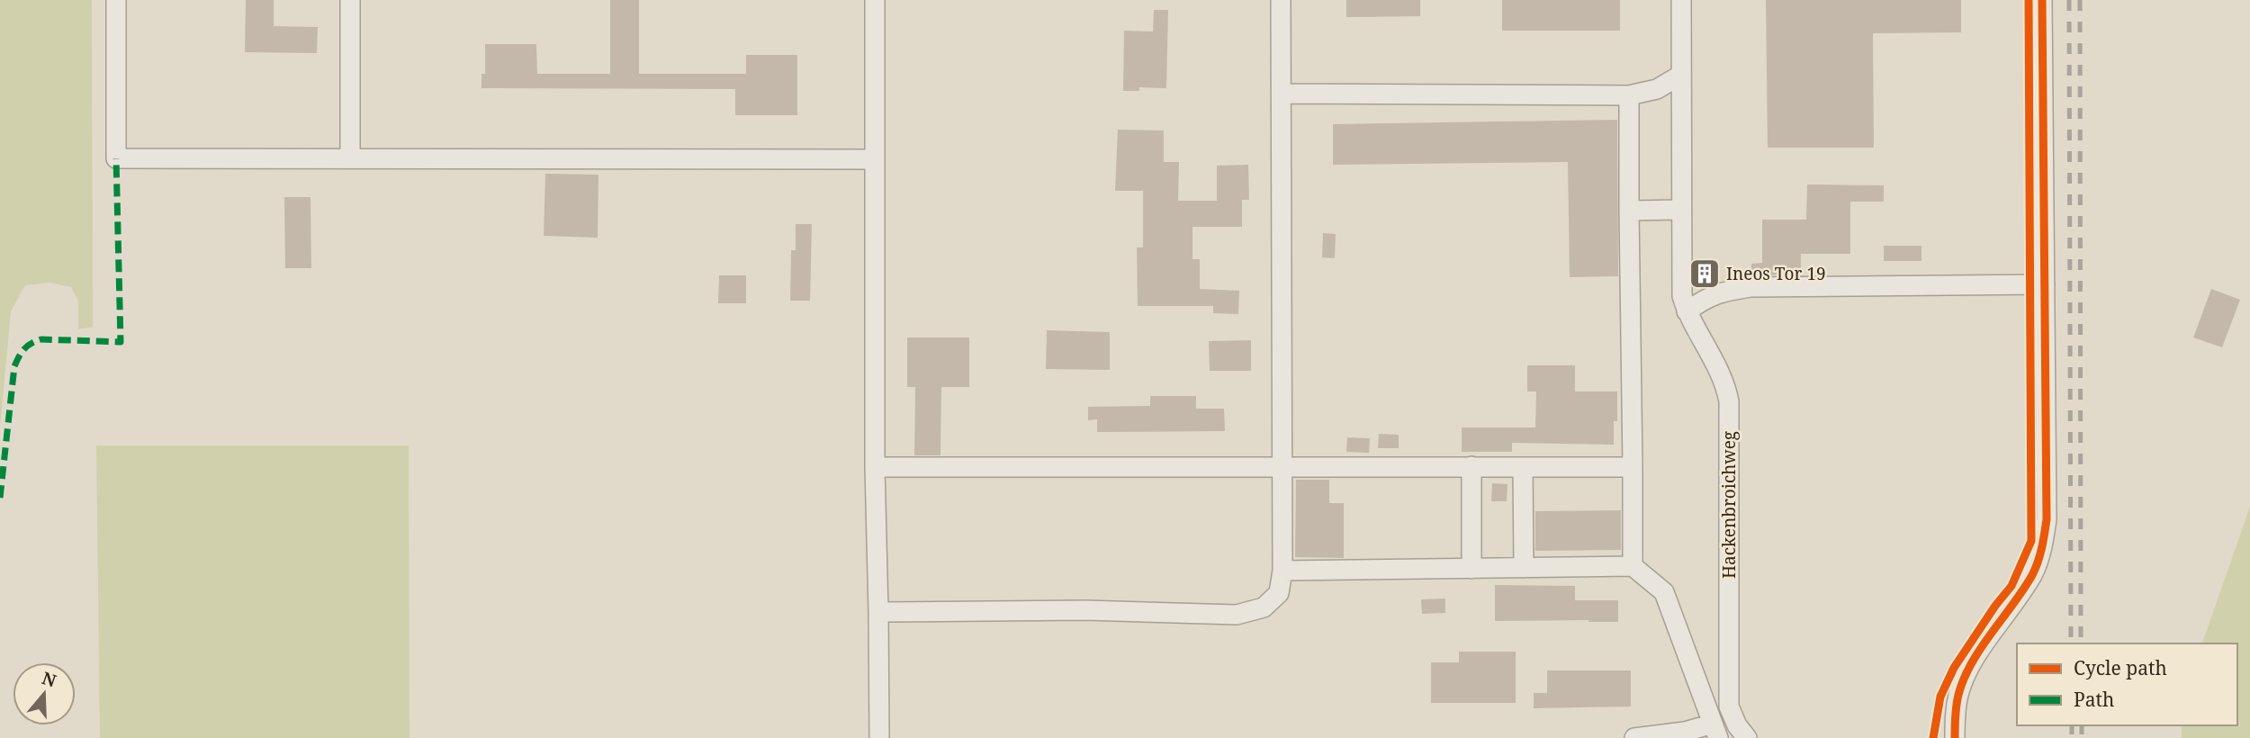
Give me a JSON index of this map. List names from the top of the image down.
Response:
{
  "streets": {
    "street": ["Hackenbroichweg"]
  },
  "places": {
    "building": ["Ineos Tor 19"]
  },
  "legend": ["Cycle path", "Path"],
  "north": "top"
}
